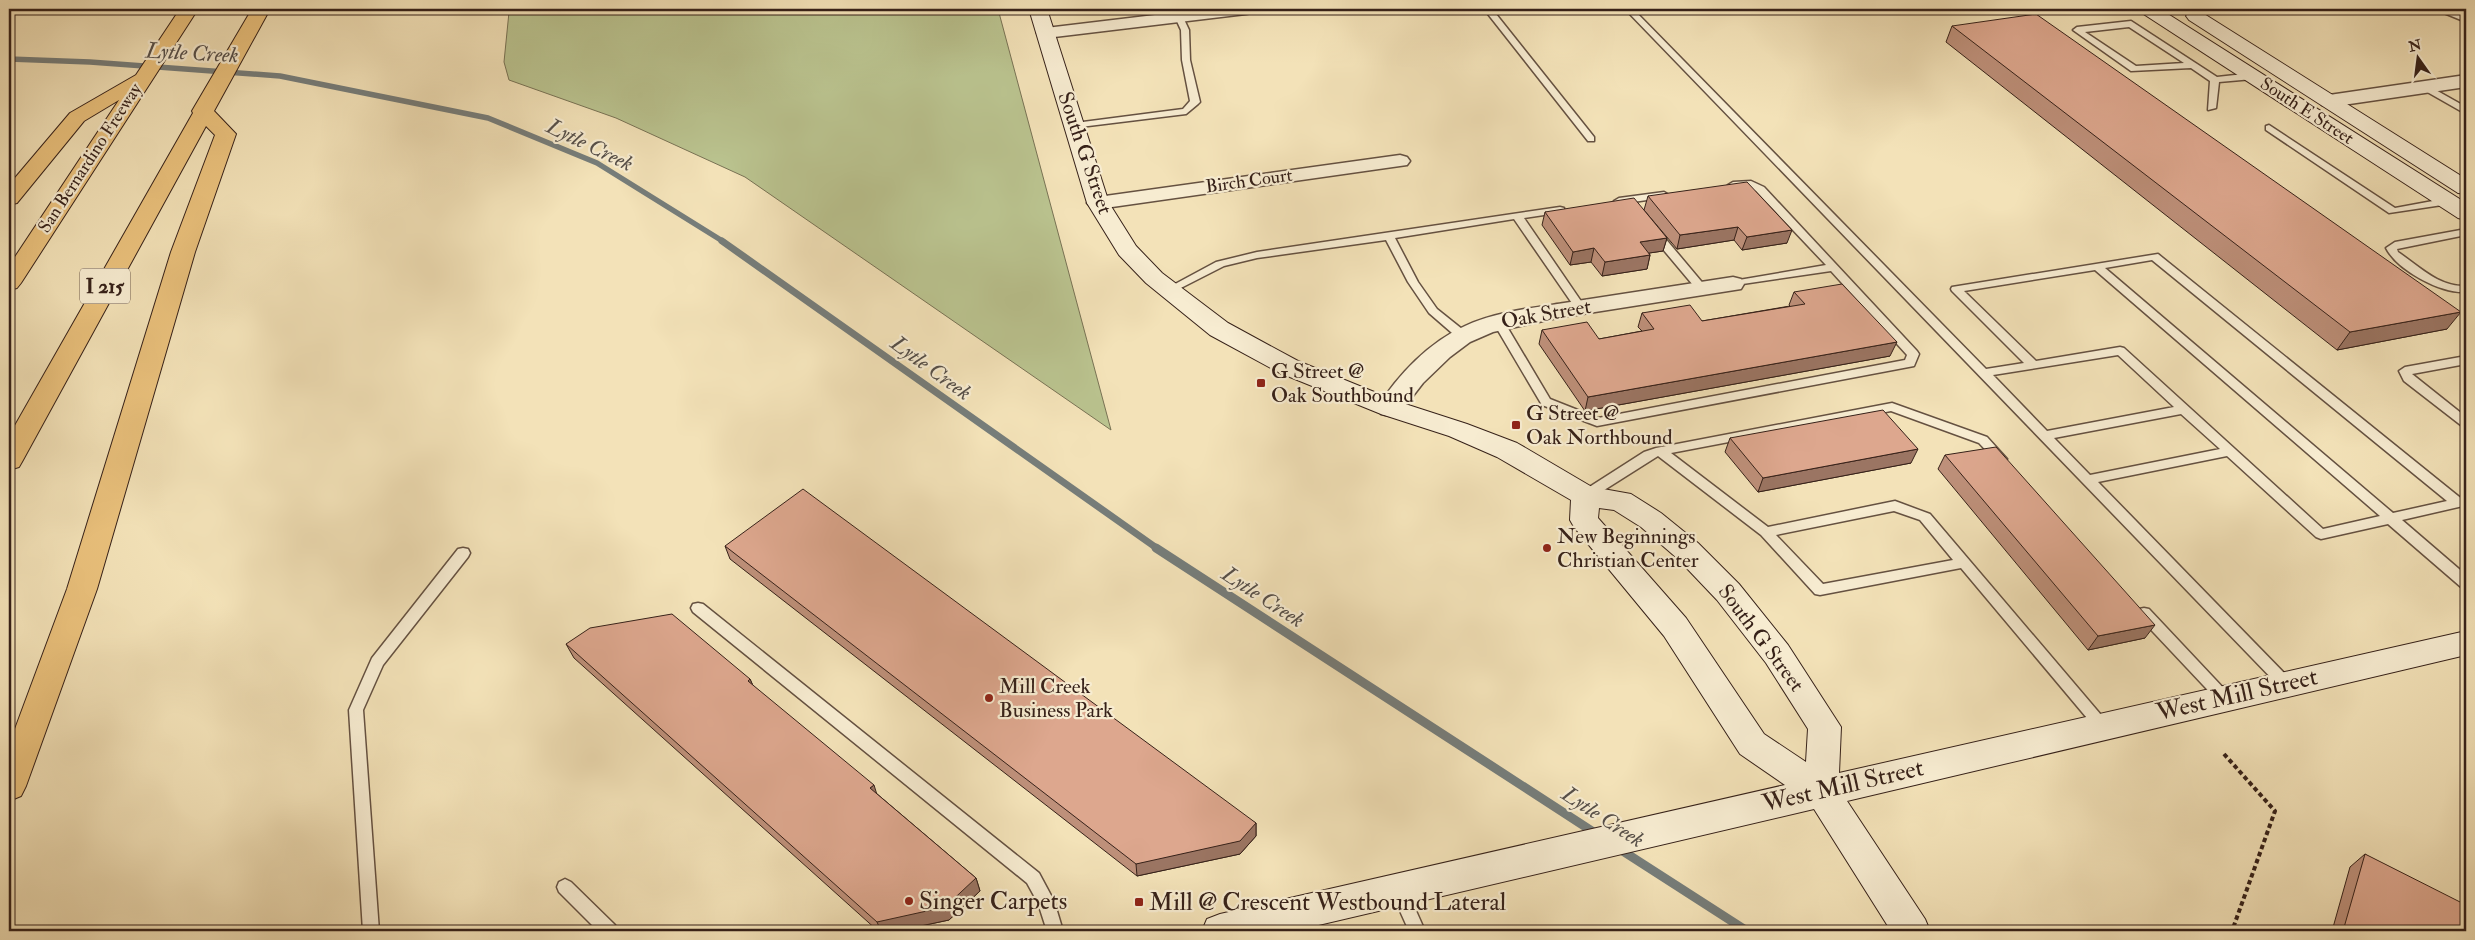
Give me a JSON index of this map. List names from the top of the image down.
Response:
{
  "streets": {
    "highway": ["San Bernardino Freeway", "I 215"],
    "main road": ["South E Street", "South G Street", "West Mill Street"],
    "street": ["Birch Court", "Oak Street"]
  },
  "crossings": [
    ["South G Street", "Birch Court"],
    ["South G Street", "Oak Street"],
    ["South G Street", "West Mill Street"]
  ],
  "water": ["Lytle Creek"],
  "places": {
    "transit": ["G Street @ Oak Southbound", "G Street @ Oak Northbound", "Mill @ Crescent Westbound Lateral"],
    "other": ["New Beginnings Christian Center", "Mill Creek Business Park", "Singer Carpets"]
  },
  "north": "top"
}
